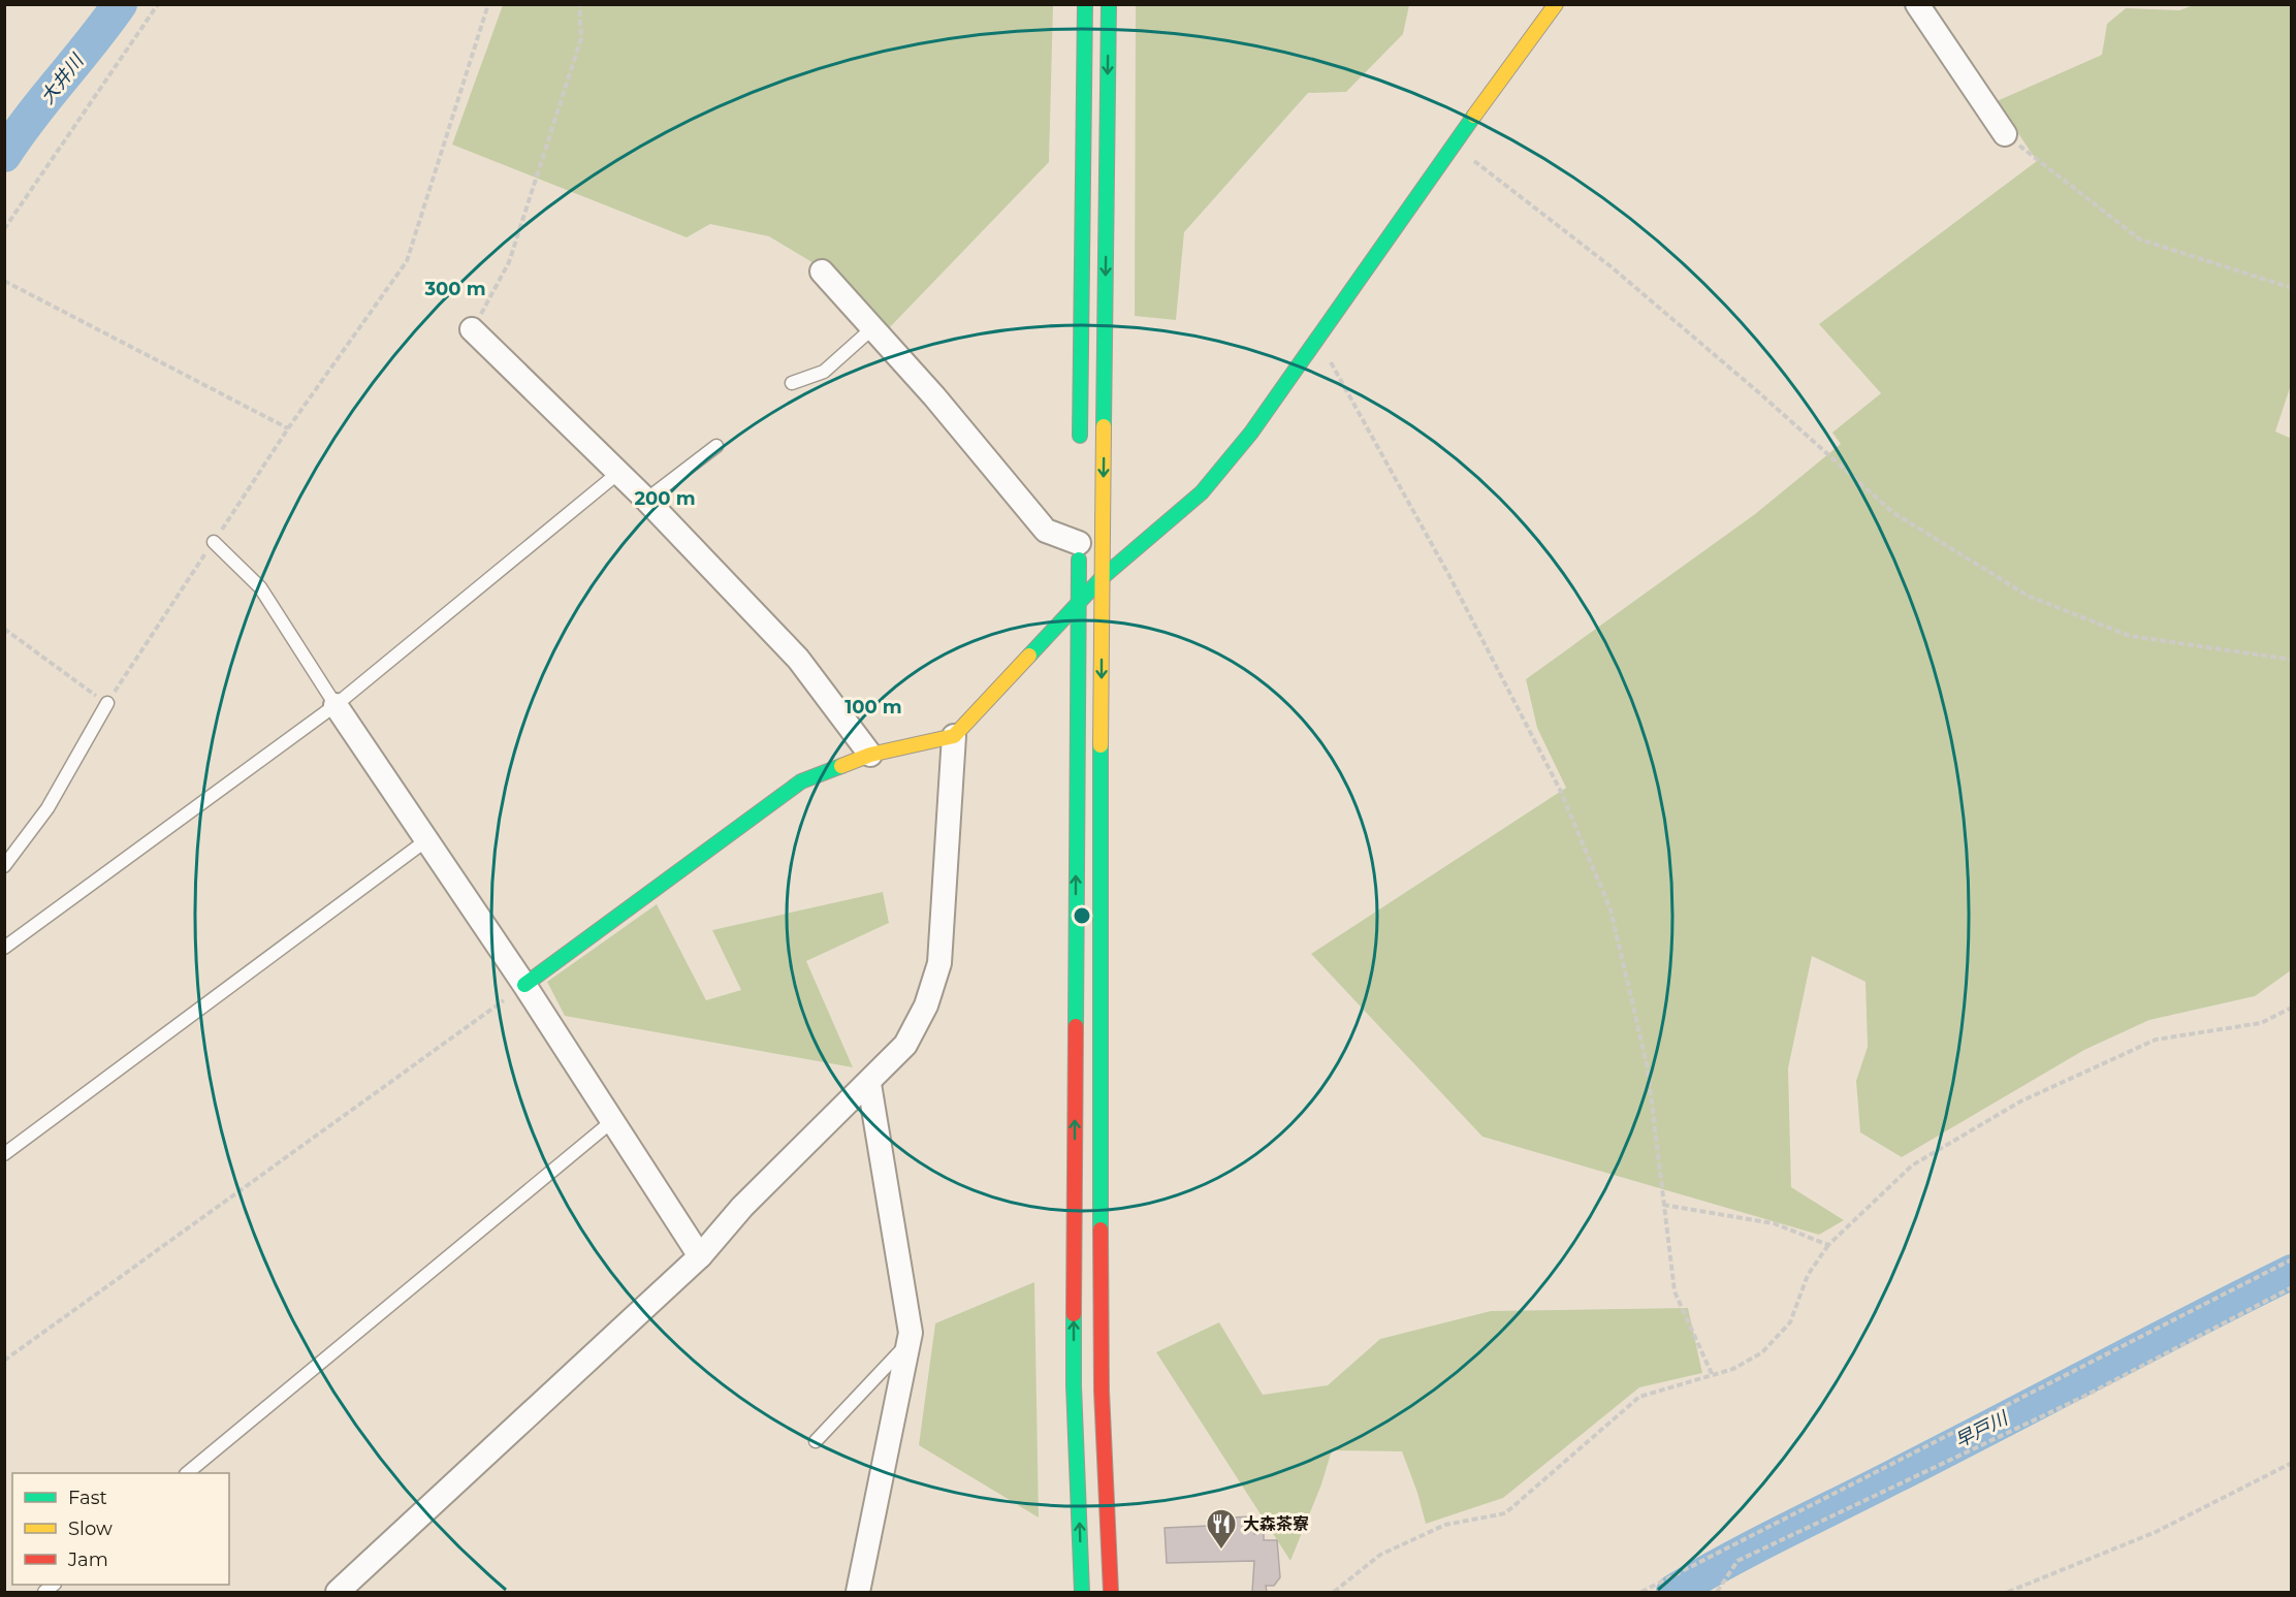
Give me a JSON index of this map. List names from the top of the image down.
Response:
{
  "water": ["大井川", "早戸川"],
  "places": {
    "restaurant": ["大森茶寮"]
  },
  "legend": ["Fast", "Slow", "Jam"],
  "rings": ["300 m", "200 m", "100 m"]
}
